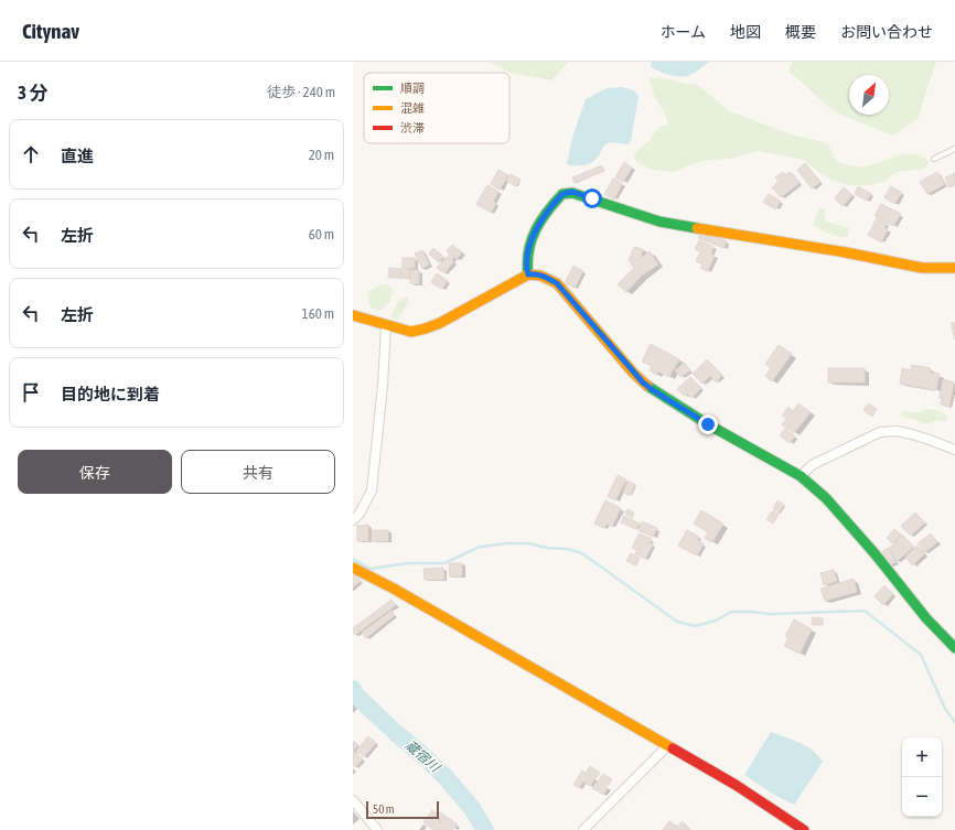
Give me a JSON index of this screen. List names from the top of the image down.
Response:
{
  "water": ["蔵宿川"],
  "legend": ["順調", "混雑", "渋滞"],
  "scale_bar": "50 m",
  "north": "top right",
  "page": {
    "header": "Citynav",
    "nav": [
      "ホーム",
      "地図",
      "概要",
      "お問い合わせ"
    ],
    "heading": ["3 分", "徒歩 · 240 m"],
    "list": [
      ["直進", "20 m"],
      ["左折", "60 m"],
      ["左折", "160 m"],
      "目的地に到着"
    ],
    "buttons": ["保存", "共有"],
    "map_buttons": ["+", "−"],
    "scale": "50 m"
  }
}
